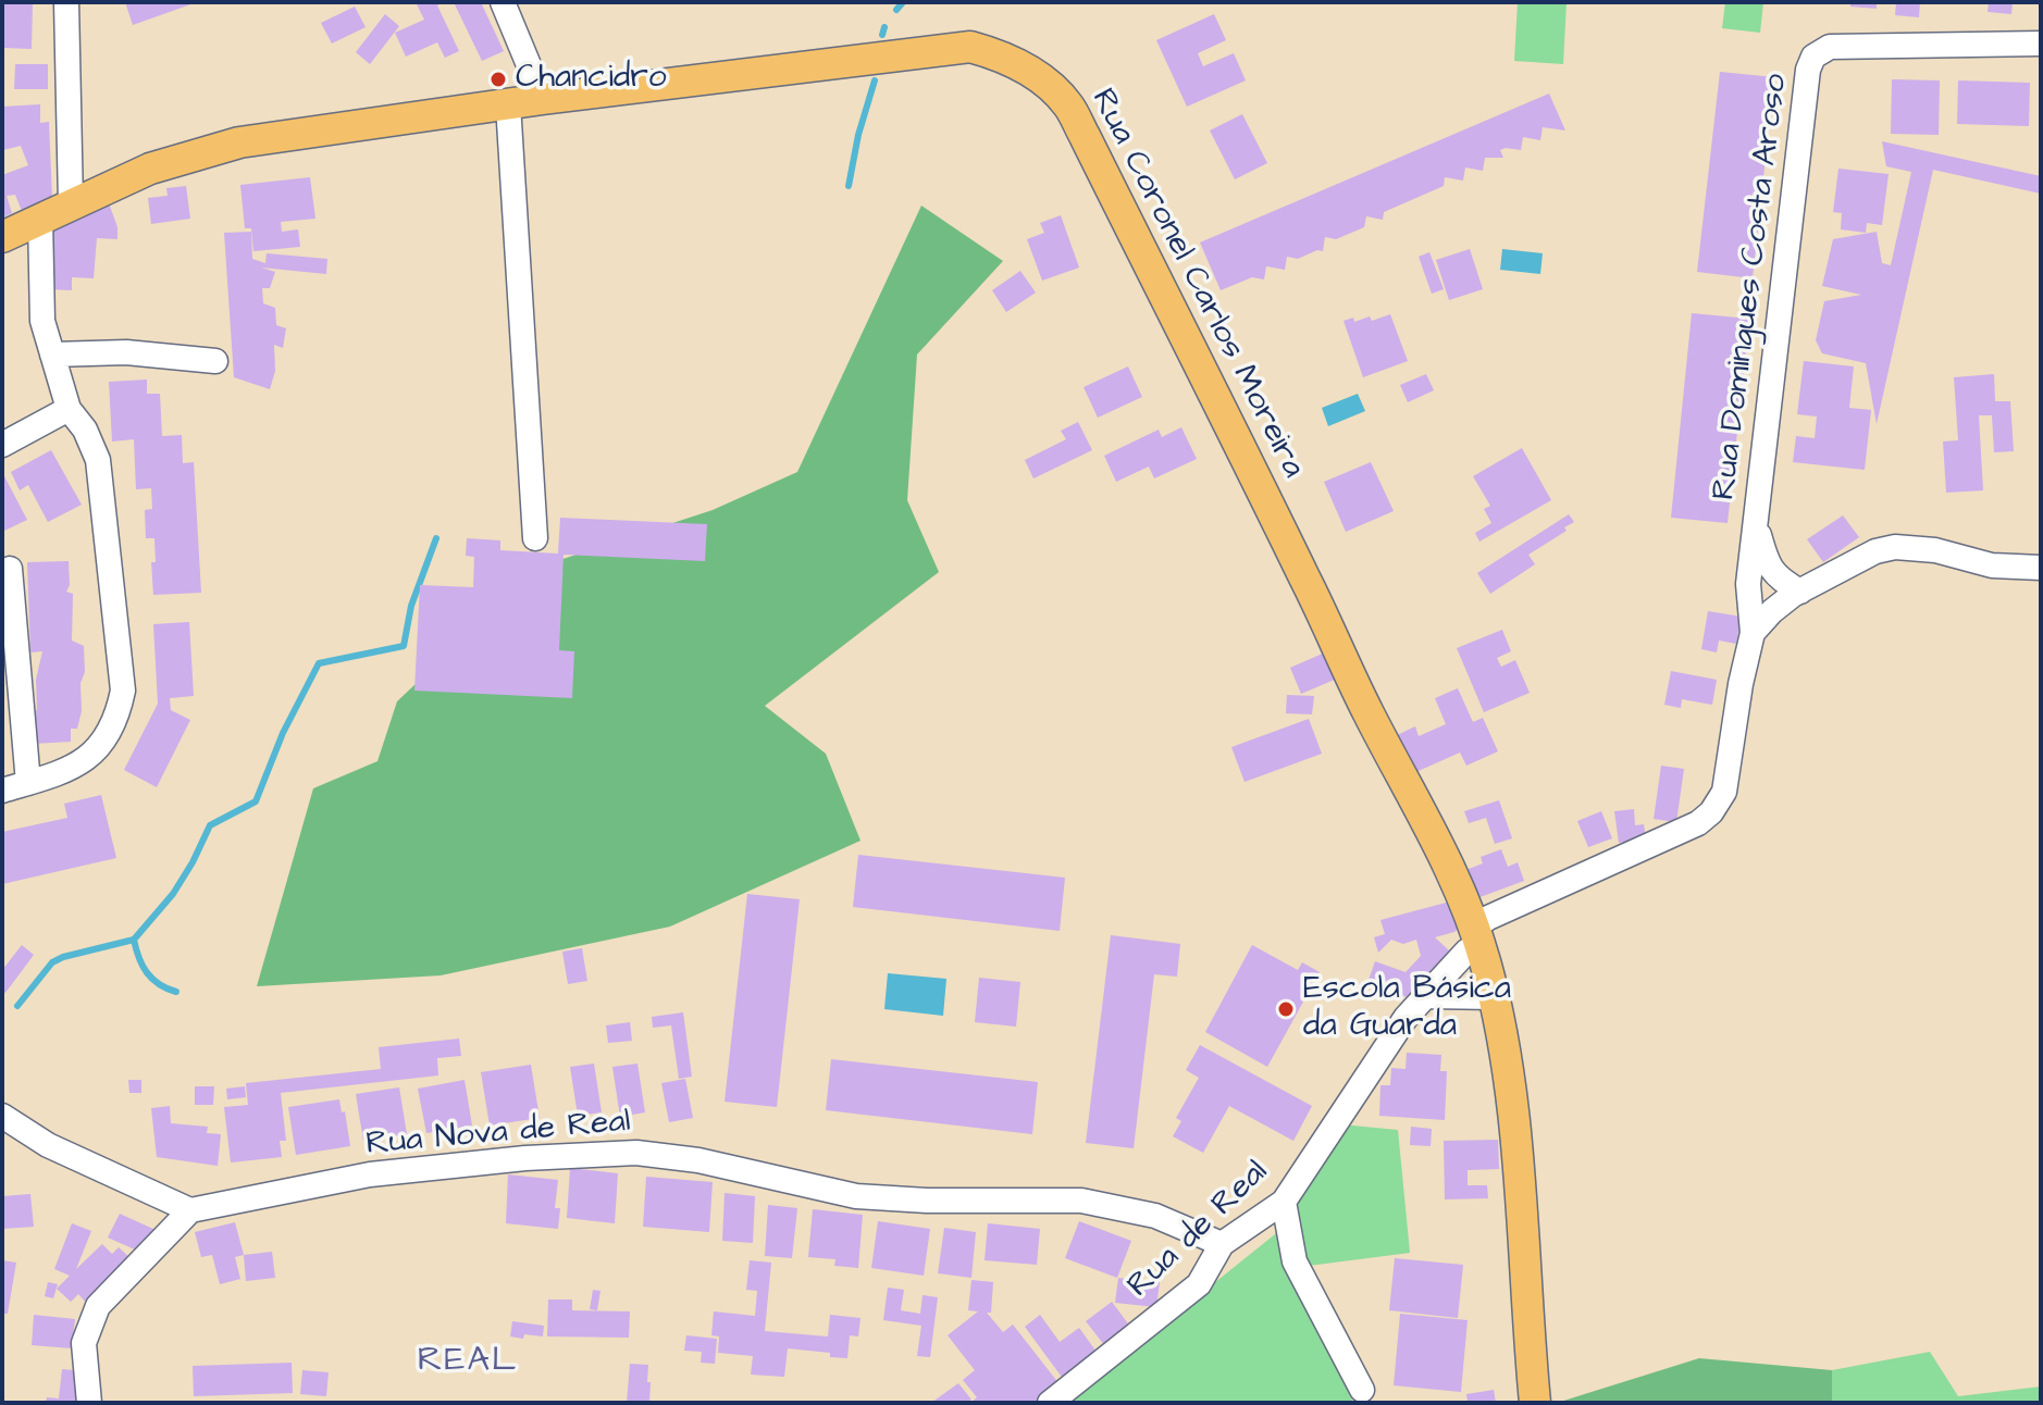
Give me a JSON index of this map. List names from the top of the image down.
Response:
{
  "streets": {
    "main road": ["Rua Coronel Carlos Moreira"],
    "street": ["Rua Domingues Costa Aroso", "Rua Nova de Real", "Rua de Real"]
  },
  "crossings": [
    ["Rua Coronel Carlos Moreira", "Rua de Real"],
    ["Rua Domingues Costa Aroso", "Rua de Real"],
    ["Rua Nova de Real", "Rua de Real"]
  ],
  "districts": ["REAL"],
  "places": ["Chancidro", "Escola Básica da Guarda"]
}
